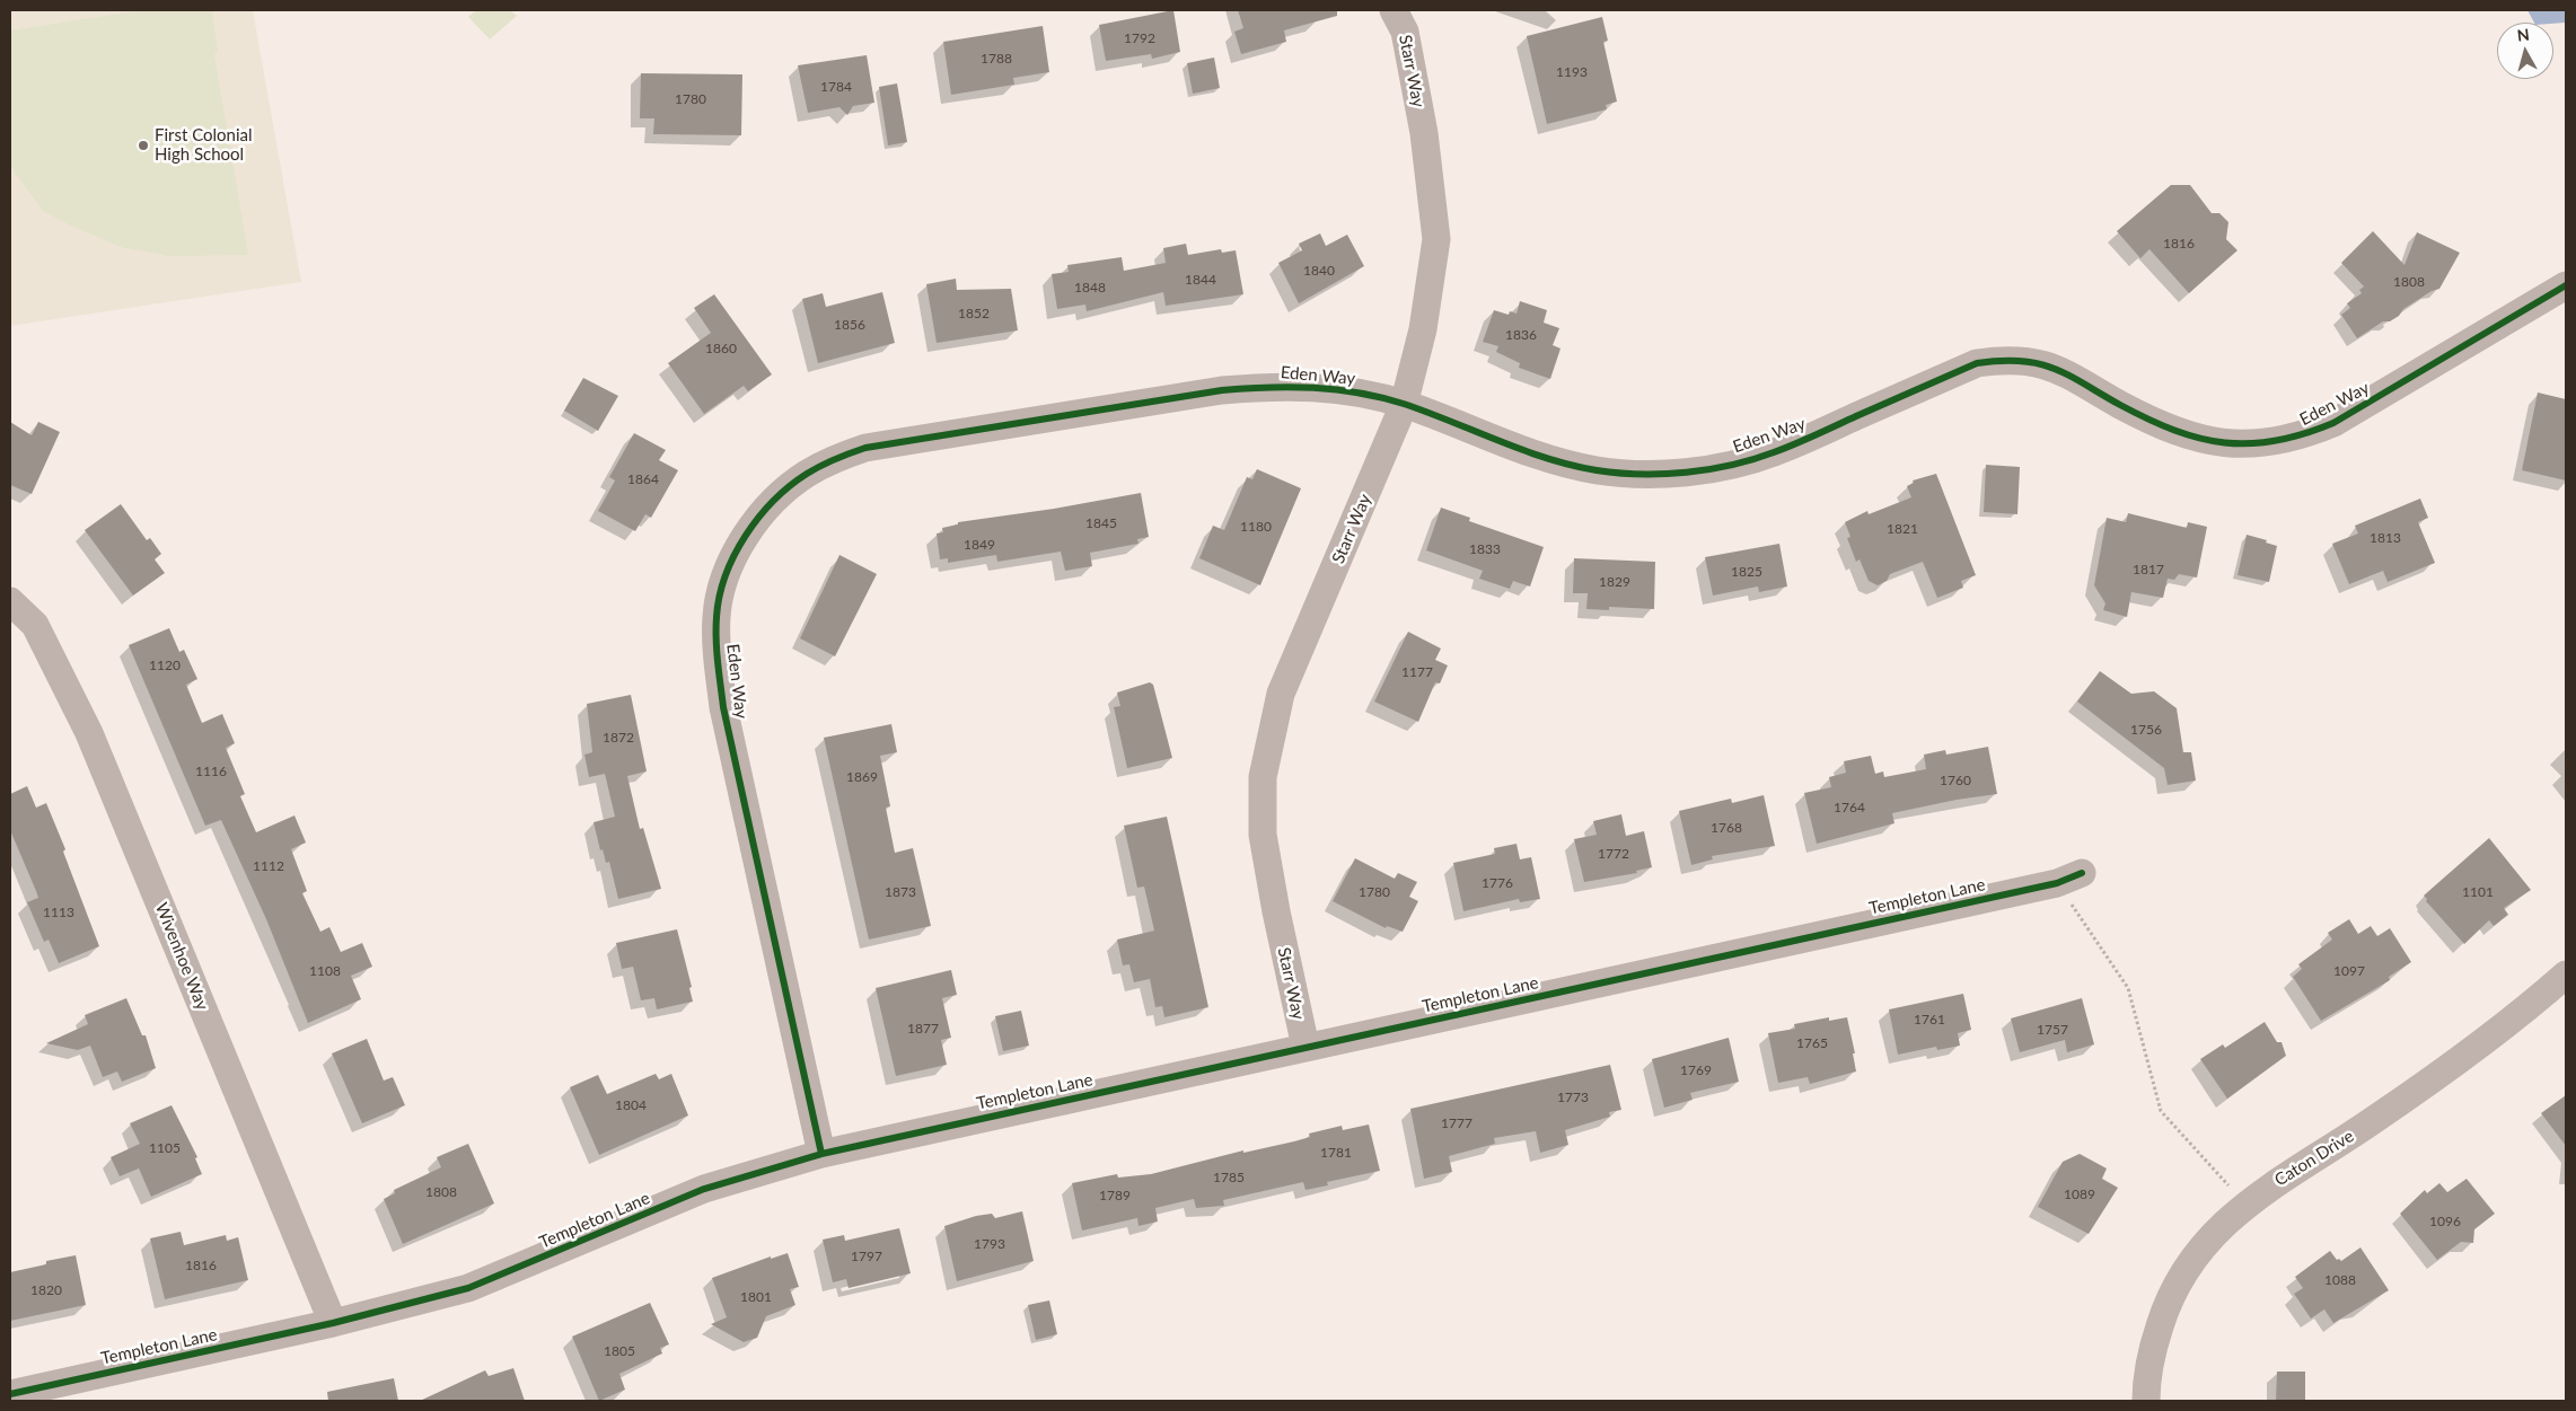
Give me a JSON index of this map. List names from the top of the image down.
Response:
{
  "streets": {
    "street": [
      "Starr Way",
      "Eden Way",
      "Templeton Lane",
      "Wivenhoe Way",
      "Caton Drive"
    ]
  },
  "crossings": [
    ["Starr Way", "Eden Way"],
    ["Starr Way", "Templeton Lane"],
    ["Eden Way", "Templeton Lane"],
    ["Templeton Lane", "Wivenhoe Way"]
  ],
  "places": ["First Colonial High School"],
  "house_numbers": [
    "1792",
    "1788",
    "1193",
    "1784",
    "1780",
    "1816",
    "1840",
    "1844",
    "1808",
    "1848",
    "1852",
    "1856",
    "1836",
    "1860",
    "1864",
    "1845",
    "1180",
    "1821",
    "1813",
    "1849",
    "1833",
    "1817",
    "1825",
    "1829",
    "1120",
    "1177",
    "1756",
    "1872",
    "1116",
    "1869",
    "1760",
    "1764",
    "1768",
    "1772",
    "1112",
    "1776",
    "1873",
    "1780",
    "1101",
    "1113",
    "1108",
    "1097",
    "1761",
    "1877",
    "1757",
    "1765",
    "1769",
    "1773",
    "1804",
    "1777",
    "1105",
    "1781",
    "1785",
    "1808",
    "1089",
    "1789",
    "1096",
    "1793",
    "1797",
    "1816",
    "1088",
    "1820",
    "1801",
    "1805"
  ],
  "north": "top"
}
